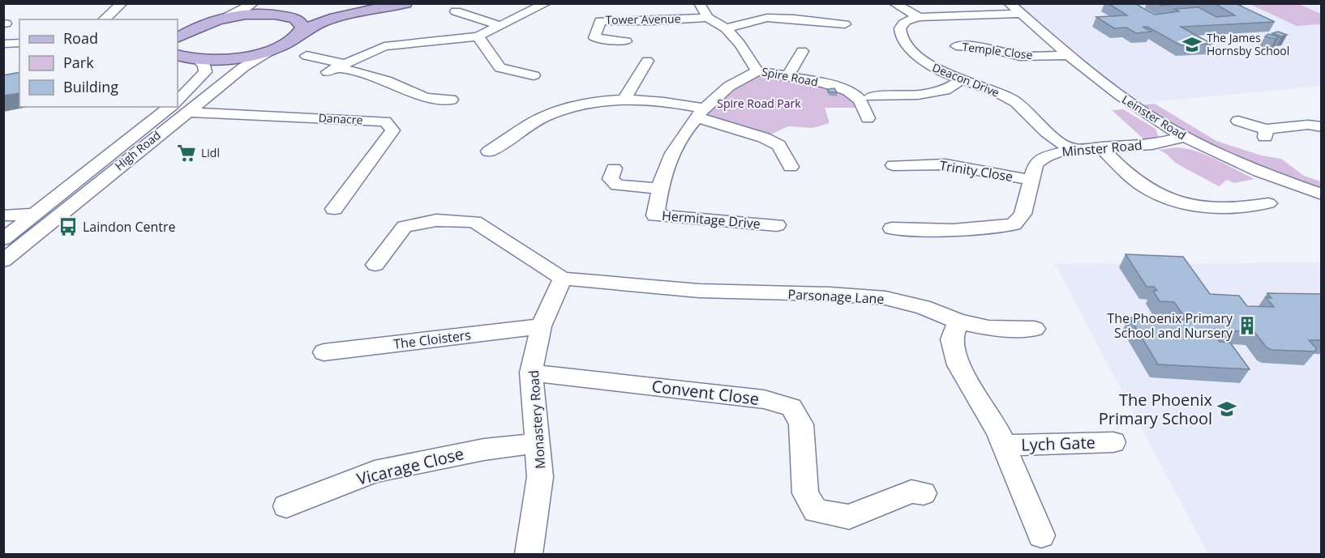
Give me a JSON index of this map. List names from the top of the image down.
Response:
{
  "streets": {
    "street": [
      "Tower Avenue",
      "Temple Close",
      "Spire Road",
      "Deacon Drive",
      "Leinster Road",
      "Danacre",
      "Minster Road",
      "High Road",
      "Trinity Close",
      "Hermitage Drive",
      "Parsonage Lane",
      "The Cloisters",
      "Convent Close",
      "Monastery Road",
      "Lych Gate",
      "Vicarage Close"
    ]
  },
  "crossings": [
    ["Tower Avenue", "Spire Road"],
    ["Temple Close", "Leinster Road"],
    ["Spire Road", "Hermitage Drive"],
    ["Deacon Drive", "Leinster Road"],
    ["Deacon Drive", "Minster Road"],
    ["Leinster Road", "Minster Road"],
    ["Danacre", "High Road"],
    ["Minster Road", "Trinity Close"],
    ["Parsonage Lane", "Monastery Road"],
    ["The Cloisters", "Monastery Road"],
    ["Convent Close", "Monastery Road"],
    ["Monastery Road", "Vicarage Close"]
  ],
  "parks": ["Spire Road Park"],
  "places": {
    "school or university": ["The James Hornsby School", "The Phoenix Primary School"],
    "supermarket": ["Lidl"],
    "bus stop": ["Laindon Centre"],
    "building": ["The Phoenix Primary School and Nursery"]
  },
  "legend": ["Road", "Park", "Building"]
}
